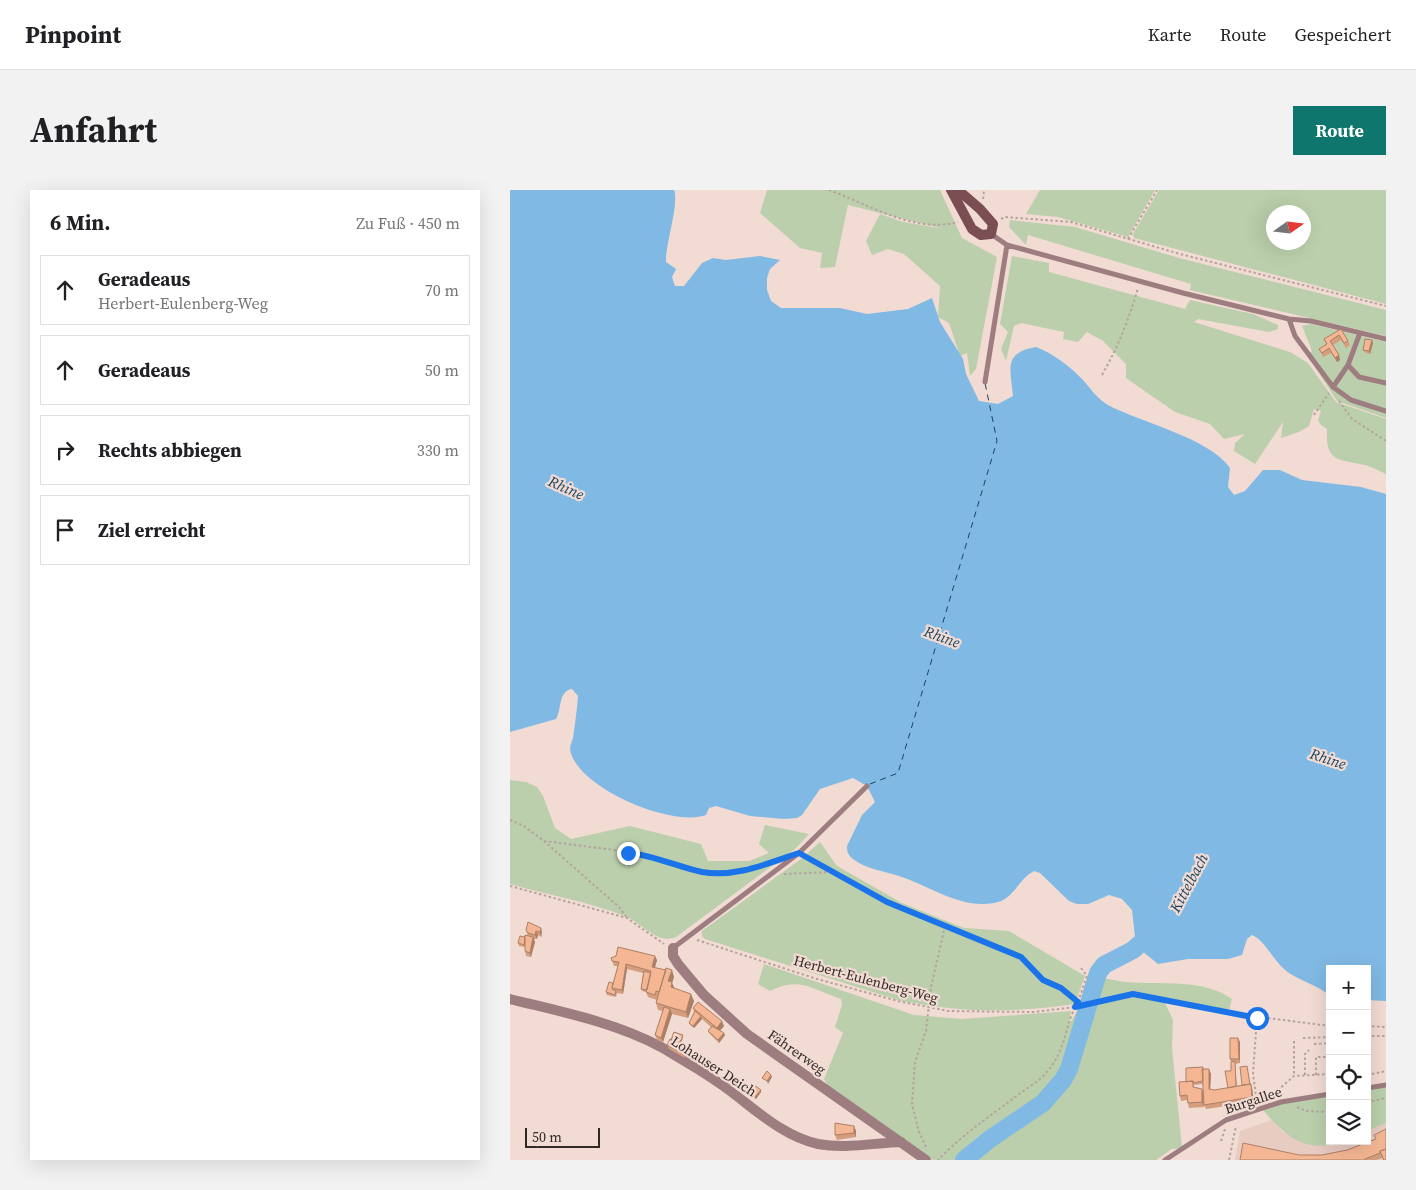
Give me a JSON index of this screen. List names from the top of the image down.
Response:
{
  "streets": {
    "street": ["Fährerweg", "Lohauser Deich"],
    "lane": ["Burgallee"],
    "path": ["Herbert-Eulenberg-Weg"]
  },
  "crossings": [
    ["Fährerweg", "Lohauser Deich"]
  ],
  "water": ["Rhine", "Kittelbach"],
  "scale_bar": "50 m",
  "north": "right",
  "page": {
    "header": "Pinpoint",
    "nav": ["Karte", "Route", "Gespeichert"],
    "title": "Anfahrt",
    "buttons": "Route",
    "heading": ["6 Min.", "Zu Fuß · 450 m"],
    "list": [
      ["Geradeaus", "Herbert-Eulenberg-Weg", "70 m"],
      ["Geradeaus", "50 m"],
      ["Rechts abbiegen", "330 m"],
      "Ziel erreicht"
    ],
    "map_buttons": ["+", "−"],
    "scale": "50 m"
  }
}
